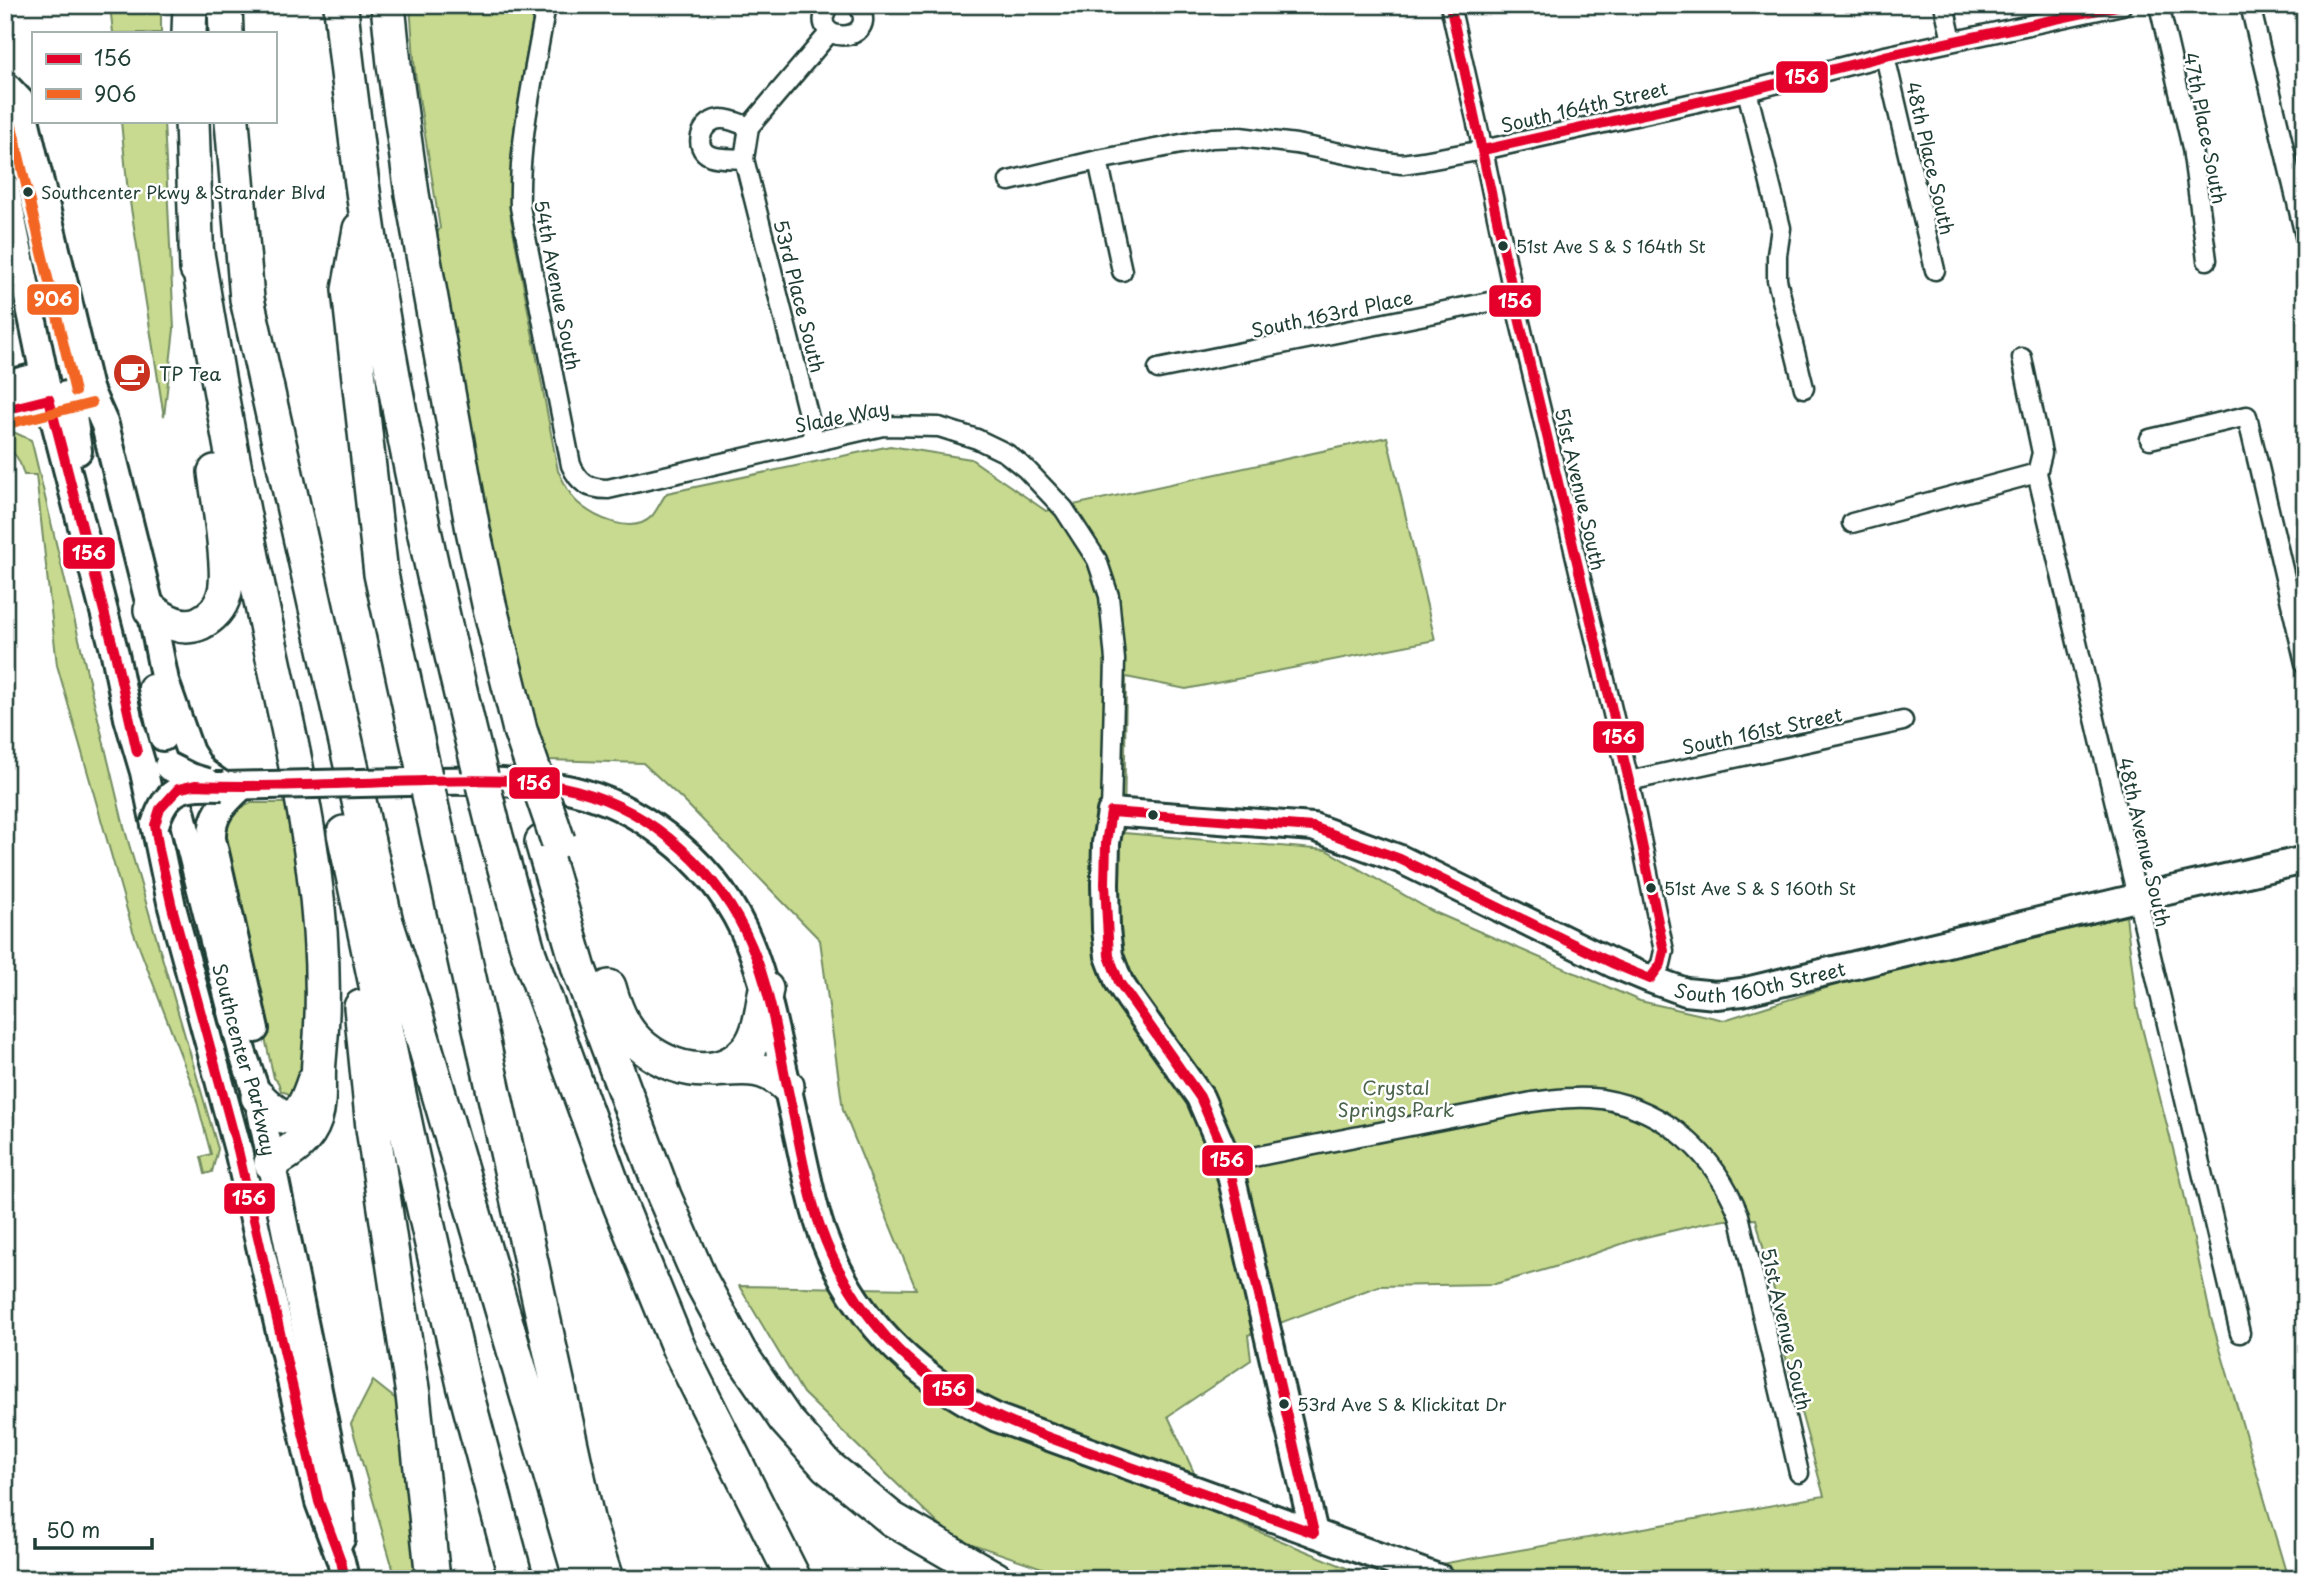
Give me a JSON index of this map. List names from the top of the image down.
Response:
{
  "streets": {
    "main road": ["South 160th Street", "Southcenter Parkway"],
    "street": [
      "South 164th Street",
      "47th Place South",
      "48th Place South",
      "54th Avenue South",
      "53rd Place South",
      "South 163rd Place",
      "Slade Way",
      "51st Avenue South",
      "South 161st Street",
      "48th Avenue South"
    ]
  },
  "crossings": [
    ["South 164th Street", "48th Place South"],
    ["South 164th Street", "51st Avenue South"],
    ["54th Avenue South", "Slade Way"],
    ["53rd Place South", "Slade Way"],
    ["South 163rd Place", "51st Avenue South"],
    ["Slade Way", "South 160th Street"],
    ["51st Avenue South", "South 161st Street"],
    ["51st Avenue South", "South 160th Street"],
    ["48th Avenue South", "South 160th Street"]
  ],
  "parks": ["Crystal Springs Park"],
  "places": {
    "other": [
      "Southcenter Pkwy & Strander Blvd",
      "51st Ave S & S 164th St",
      "51st Ave S & S 160th St",
      "53rd Ave S & Klickitat Dr"
    ],
    "cafe": ["TP Tea"]
  },
  "lines": ["transit line 156", "transit line 906"],
  "legend": ["156", "906"],
  "scale_bar": "50 m"
}
